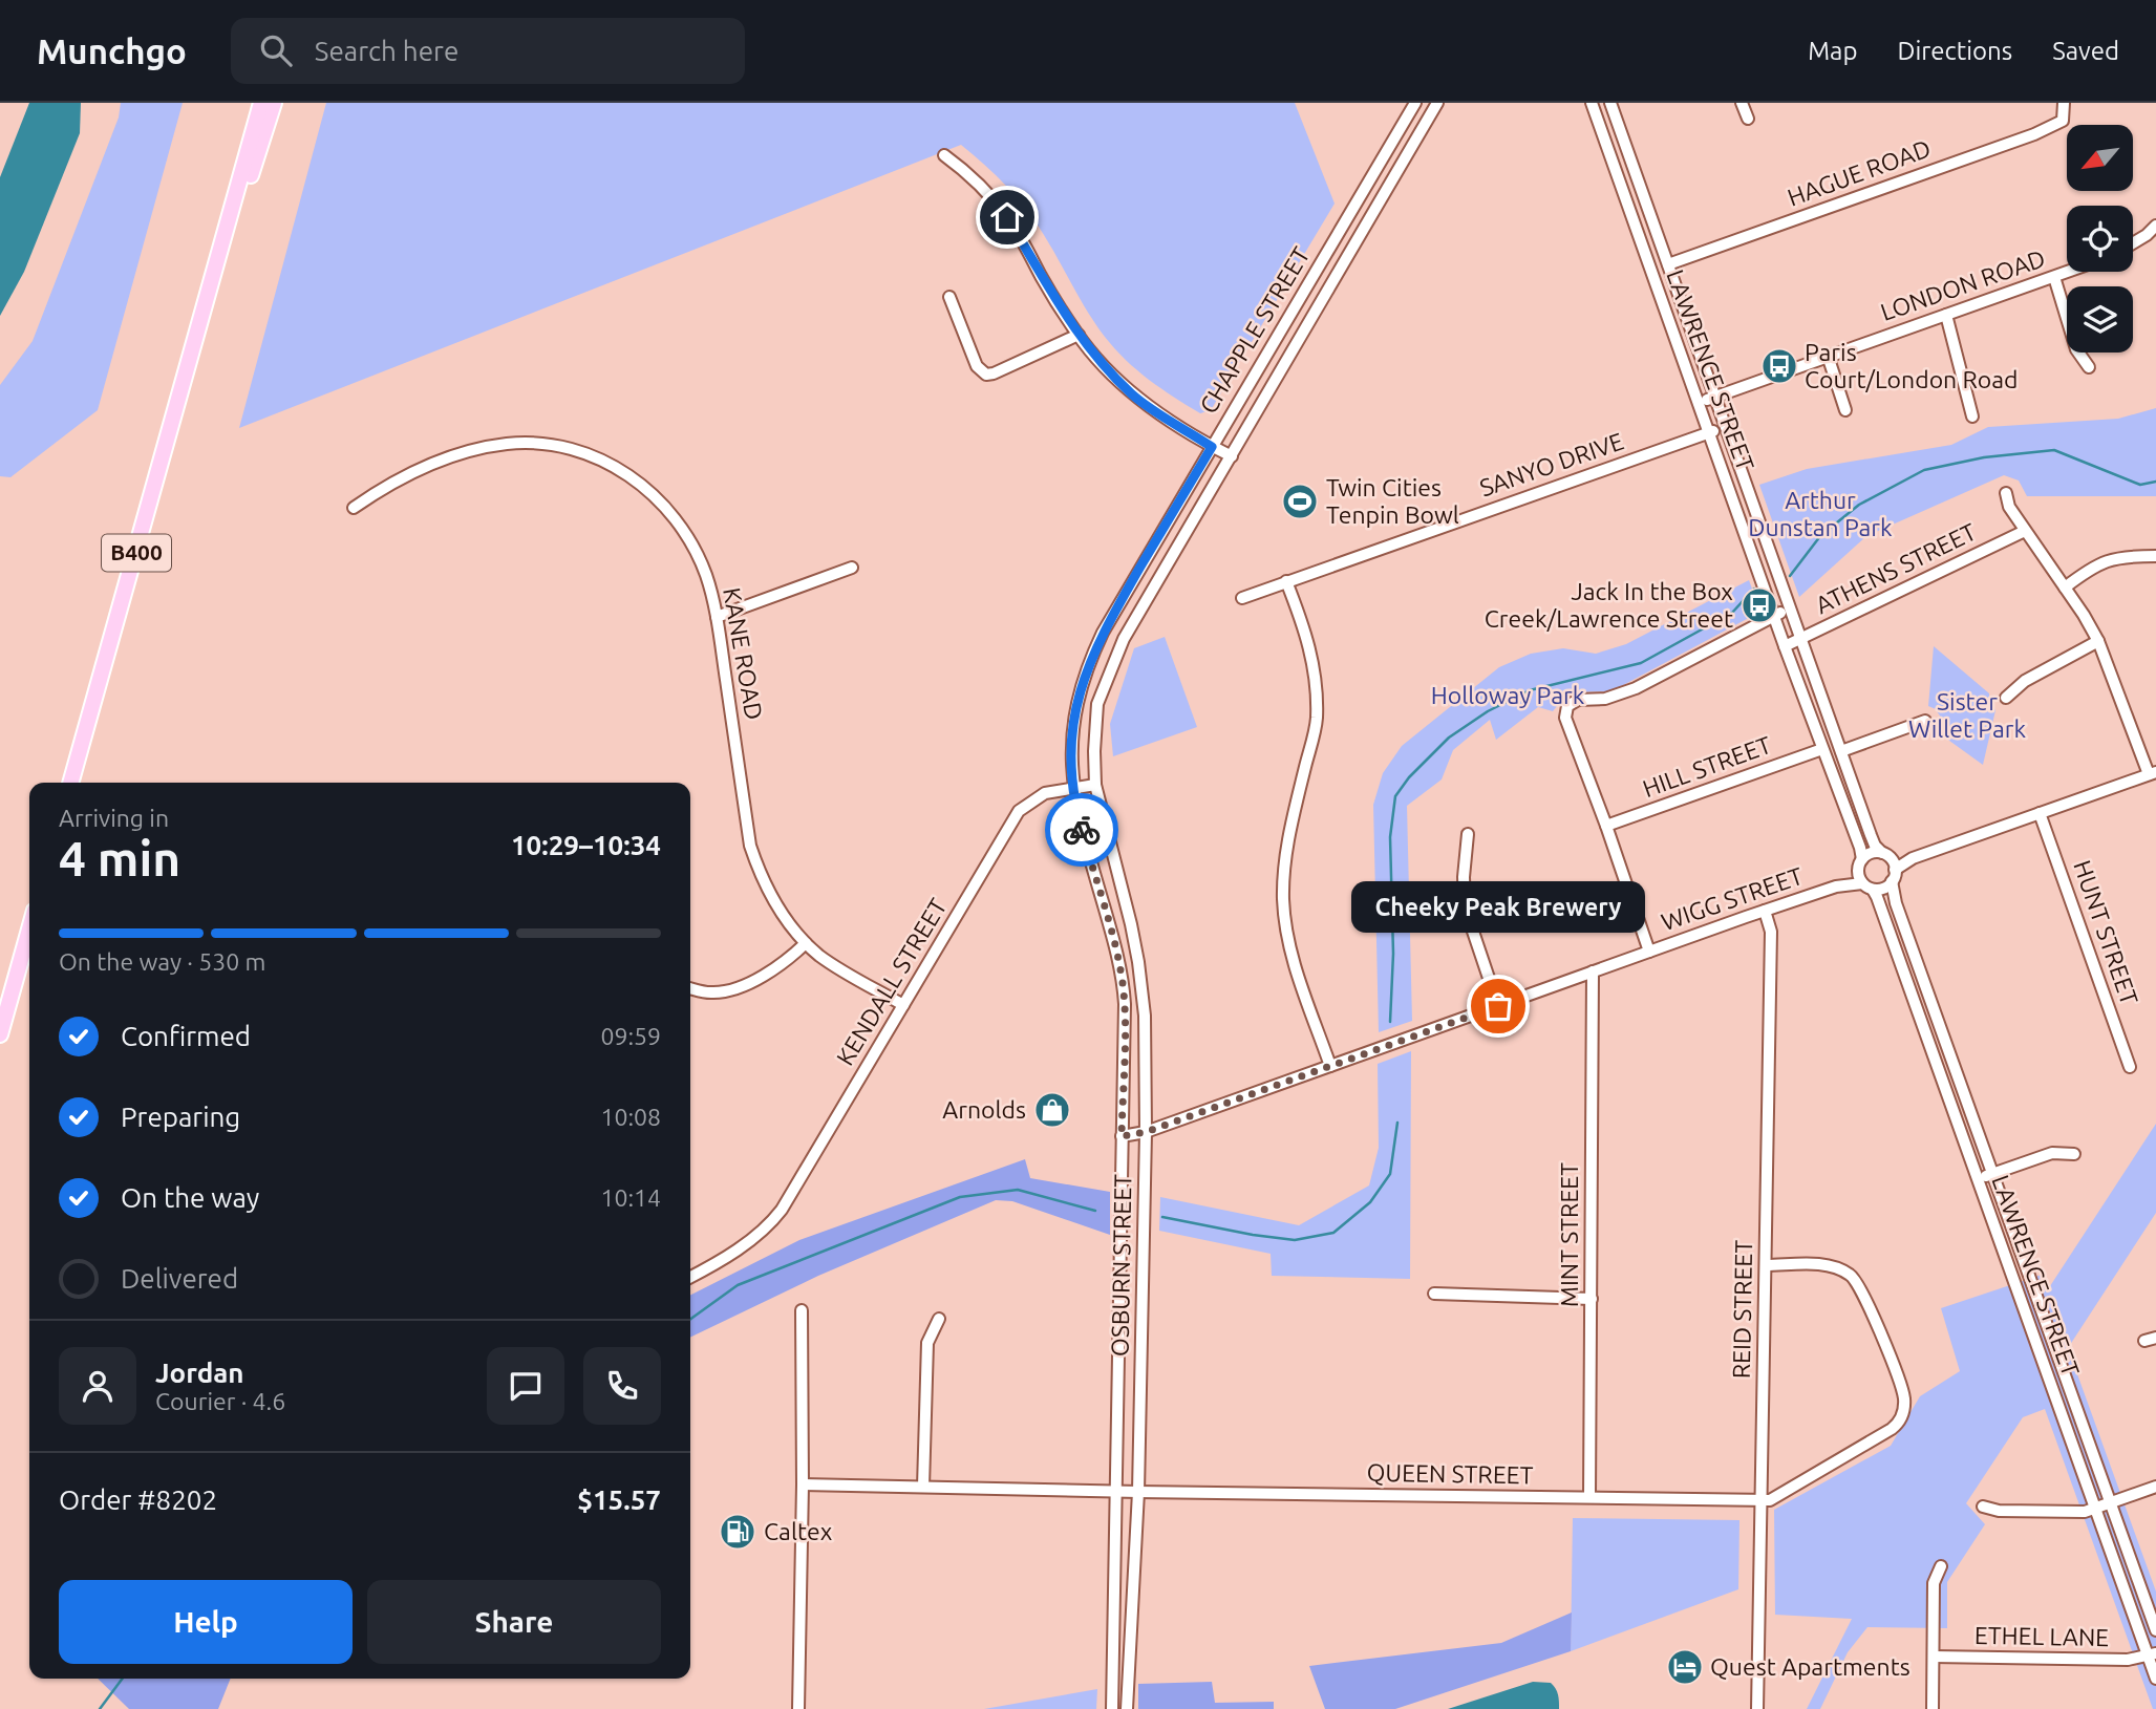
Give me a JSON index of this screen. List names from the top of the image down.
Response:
{
  "streets": {
    "main road": ["B400"],
    "street": [
      "HAGUE ROAD",
      "LONDON ROAD",
      "CHAPPLE STREET",
      "LAWRENCE STREET",
      "SANYO DRIVE",
      "ATHENS STREET",
      "KANE ROAD",
      "HILL STREET",
      "WIGG STREET",
      "HUNT STREET",
      "KENDALL STREET",
      "MINT STREET",
      "OSBURN STREET",
      "REID STREET",
      "QUEEN STREET",
      "ETHEL LANE"
    ]
  },
  "crossings": [
    ["HAGUE ROAD", "LAWRENCE STREET"],
    ["LONDON ROAD", "LAWRENCE STREET"],
    ["CHAPPLE STREET", "KENDALL STREET"],
    ["CHAPPLE STREET", "OSBURN STREET"],
    ["LAWRENCE STREET", "SANYO DRIVE"],
    ["LAWRENCE STREET", "ATHENS STREET"],
    ["LAWRENCE STREET", "HILL STREET"],
    ["LAWRENCE STREET", "WIGG STREET"],
    ["LAWRENCE STREET", "ETHEL LANE"],
    ["KANE ROAD", "KENDALL STREET"],
    ["WIGG STREET", "MINT STREET"],
    ["WIGG STREET", "OSBURN STREET"],
    ["WIGG STREET", "REID STREET"],
    ["KENDALL STREET", "OSBURN STREET"],
    ["MINT STREET", "QUEEN STREET"],
    ["OSBURN STREET", "QUEEN STREET"],
    ["REID STREET", "QUEEN STREET"]
  ],
  "parks": ["Arthur Dunstan Park", "Holloway Park", "Sister Willet Park"],
  "places": {
    "bus stop": ["Paris Court/London Road", "Jack In the Box Creek/Lawrence Street"],
    "sports": ["Twin Cities Tenpin Bowl"],
    "other": ["Cheeky Peak Brewery"],
    "shop": ["Arnolds"],
    "fuel station": ["Caltex"],
    "hotel": ["Quest Apartments"]
  },
  "north": "bottom left",
  "page": {
    "header": "Munchgo",
    "search": "Search here",
    "nav": ["Map", "Directions", "Saved"],
    "heading": ["4 min", "Arriving in", "10:29–10:34"],
    "panel": [
      "Jordan",
      "Courier · 4.6",
      "Order #8202",
      "$15.57"
    ],
    "bubble": "Cheeky Peak Brewery",
    "bar": "On the way · 530 m",
    "list": [
      ["Confirmed", "09:59"],
      ["Preparing", "10:08"],
      ["On the way", "10:14"],
      "Delivered"
    ],
    "buttons": ["Help", "Share"]
  }
}
